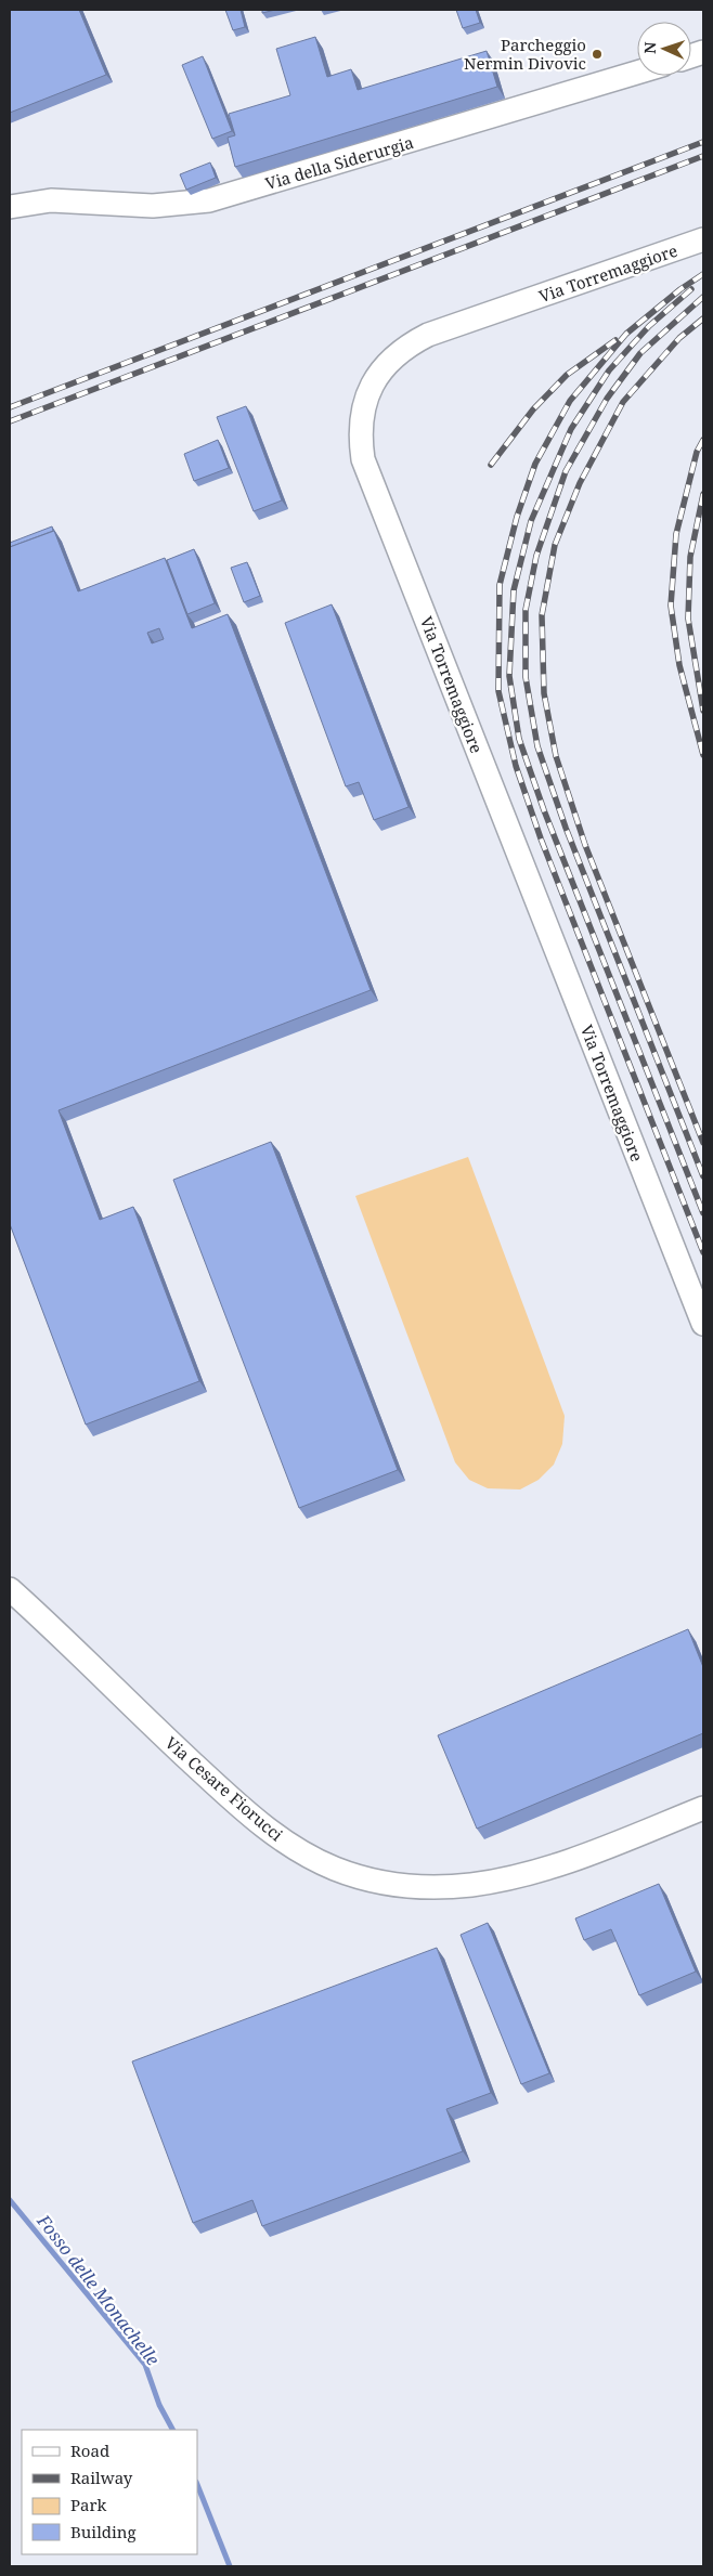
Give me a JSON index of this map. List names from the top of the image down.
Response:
{
  "streets": {
    "street": ["Via della Siderurgia", "Via Torremaggiore", "Via Cesare Fiorucci"]
  },
  "water": ["Fosso delle Monachelle"],
  "places": ["Parcheggio Nermin Divovic"],
  "legend": [
    "Road",
    "Railway",
    "Park",
    "Building"
  ],
  "north": "left"
}
